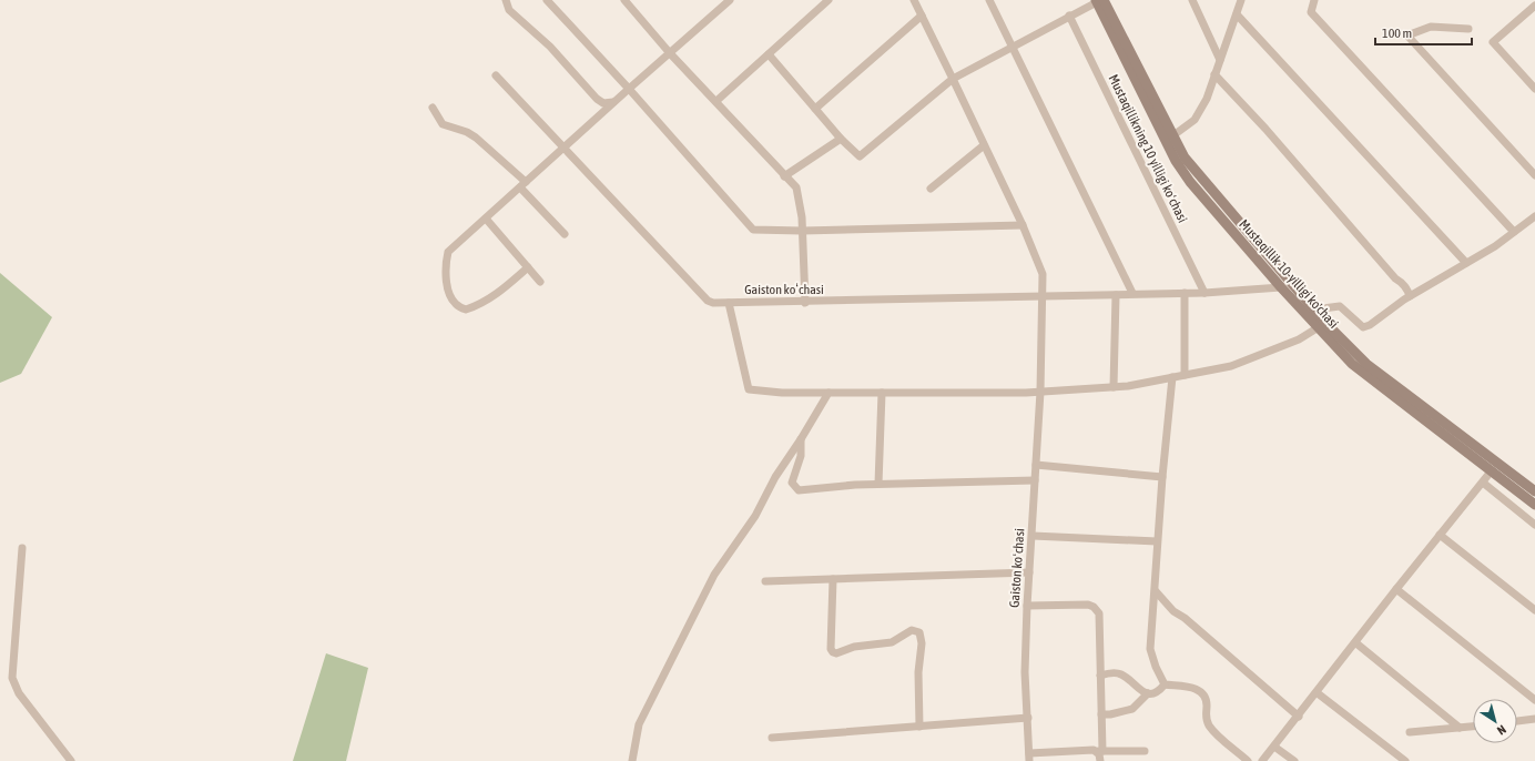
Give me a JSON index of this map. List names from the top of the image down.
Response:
{
  "streets": {
    "main road": ["Mustaqillik 10-yilligi ko'chasi"],
    "street": ["Mustaqillikning 10 yilligi koʻchasi", "Gaiston koʻchasi"]
  },
  "crossings": [
    ["Mustaqillikning 10 yilligi koʻchasi", "Gaiston koʻchasi"],
    ["Mustaqillik 10-yilligi ko'chasi", "Gaiston koʻchasi"]
  ],
  "scale_bar": "100 m",
  "north": "bottom right"
}
